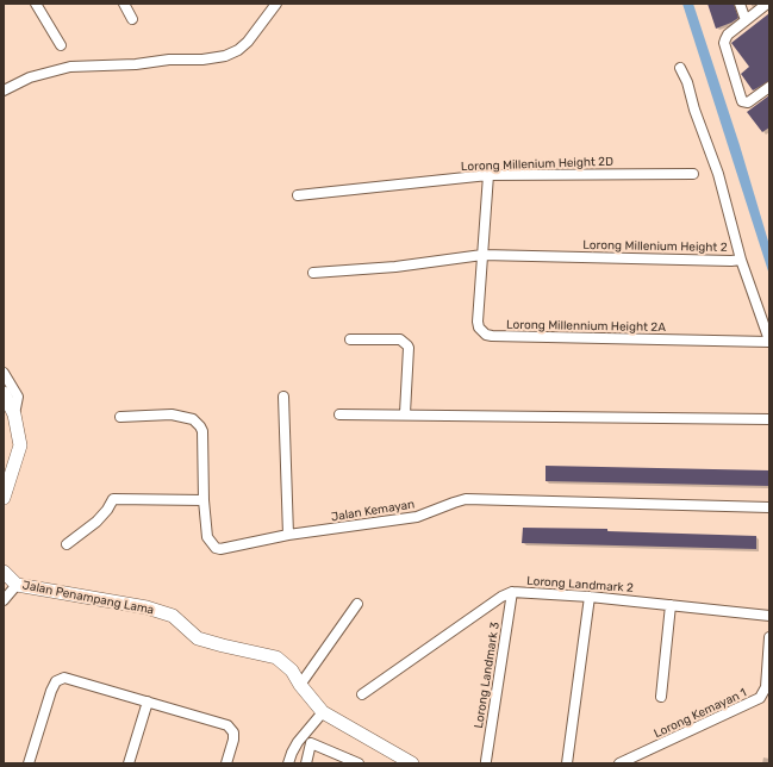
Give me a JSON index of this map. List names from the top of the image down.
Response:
{
  "streets": {
    "main road": ["Jalan Penampang Lama"],
    "street": [
      "Lorong Millenium Height 2D",
      "Lorong Millenium Height 2",
      "Lorong Millennium Height 2A",
      "Jalan Kemayan",
      "Lorong Landmark 2",
      "Lorong Landmark 3",
      "Lorong Kemayan 1"
    ]
  },
  "crossings": [
    ["Lorong Millenium Height 2", "Lorong Millennium Height 2A"],
    ["Lorong Landmark 2", "Lorong Landmark 3"]
  ]
}
